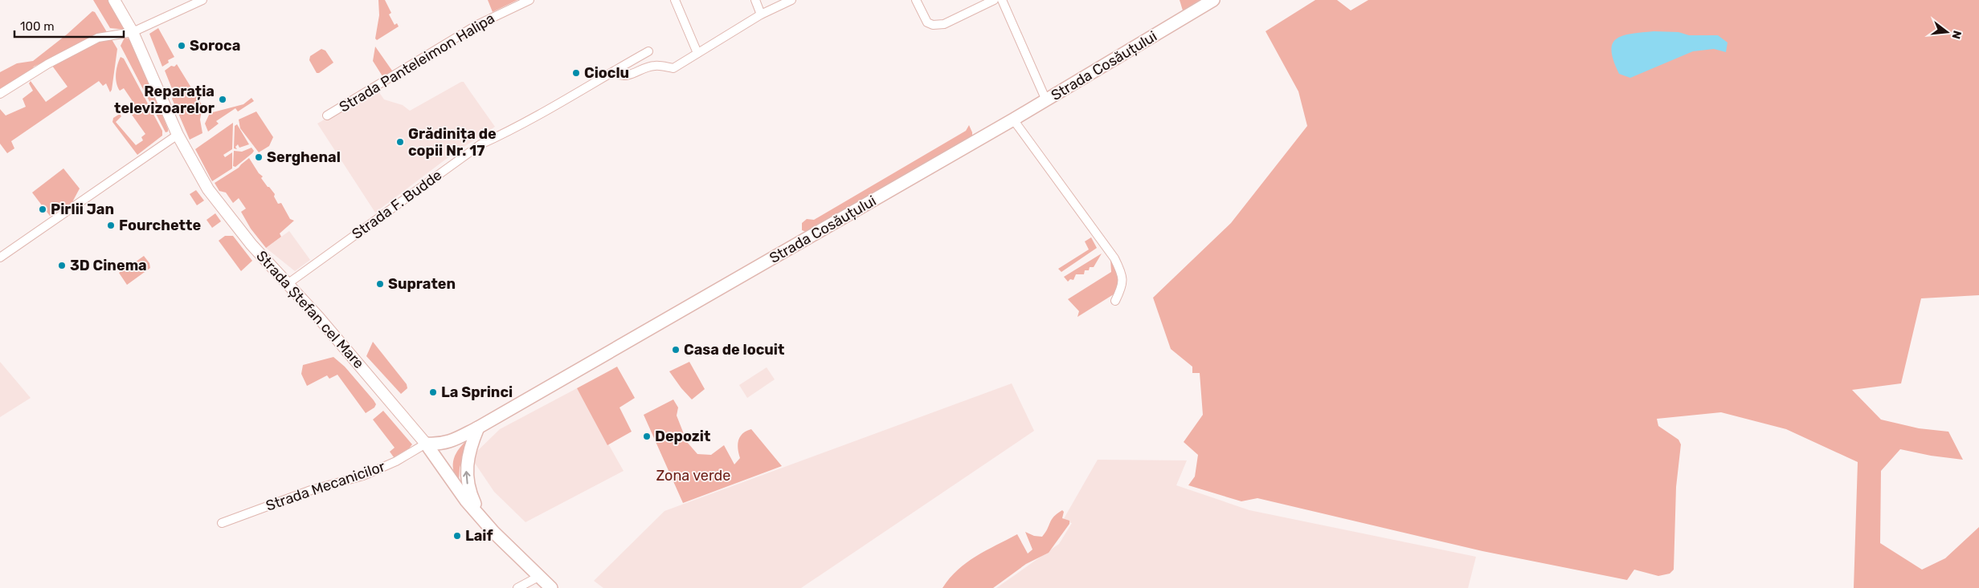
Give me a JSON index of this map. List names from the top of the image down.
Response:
{
  "streets": {
    "main road": ["Strada Cosăuțului", "Strada Ștefan cel Mare"],
    "street": ["Strada Panteleimon Halipa", "Strada F. Budde", "Strada Mecanicilor"]
  },
  "crossings": [
    ["Strada Cosăuțului", "Strada Ștefan cel Mare"],
    ["Strada Cosăuțului", "Strada Mecanicilor"],
    ["Strada F. Budde", "Strada Ștefan cel Mare"],
    ["Strada Ștefan cel Mare", "Strada Mecanicilor"]
  ],
  "parks": ["Zona verde"],
  "places": [
    "Soroca",
    "Cioclu",
    "Reparația televizoarelor",
    "Grădinița de copii Nr. 17",
    "Serghenal",
    "Pirlii Jan",
    "Fourchette",
    "3D Cinema",
    "Supraten",
    "Casa de locuit",
    "La Sprinci",
    "Depozit",
    "Laif"
  ],
  "scale_bar": "100 m",
  "north": "right"
}
